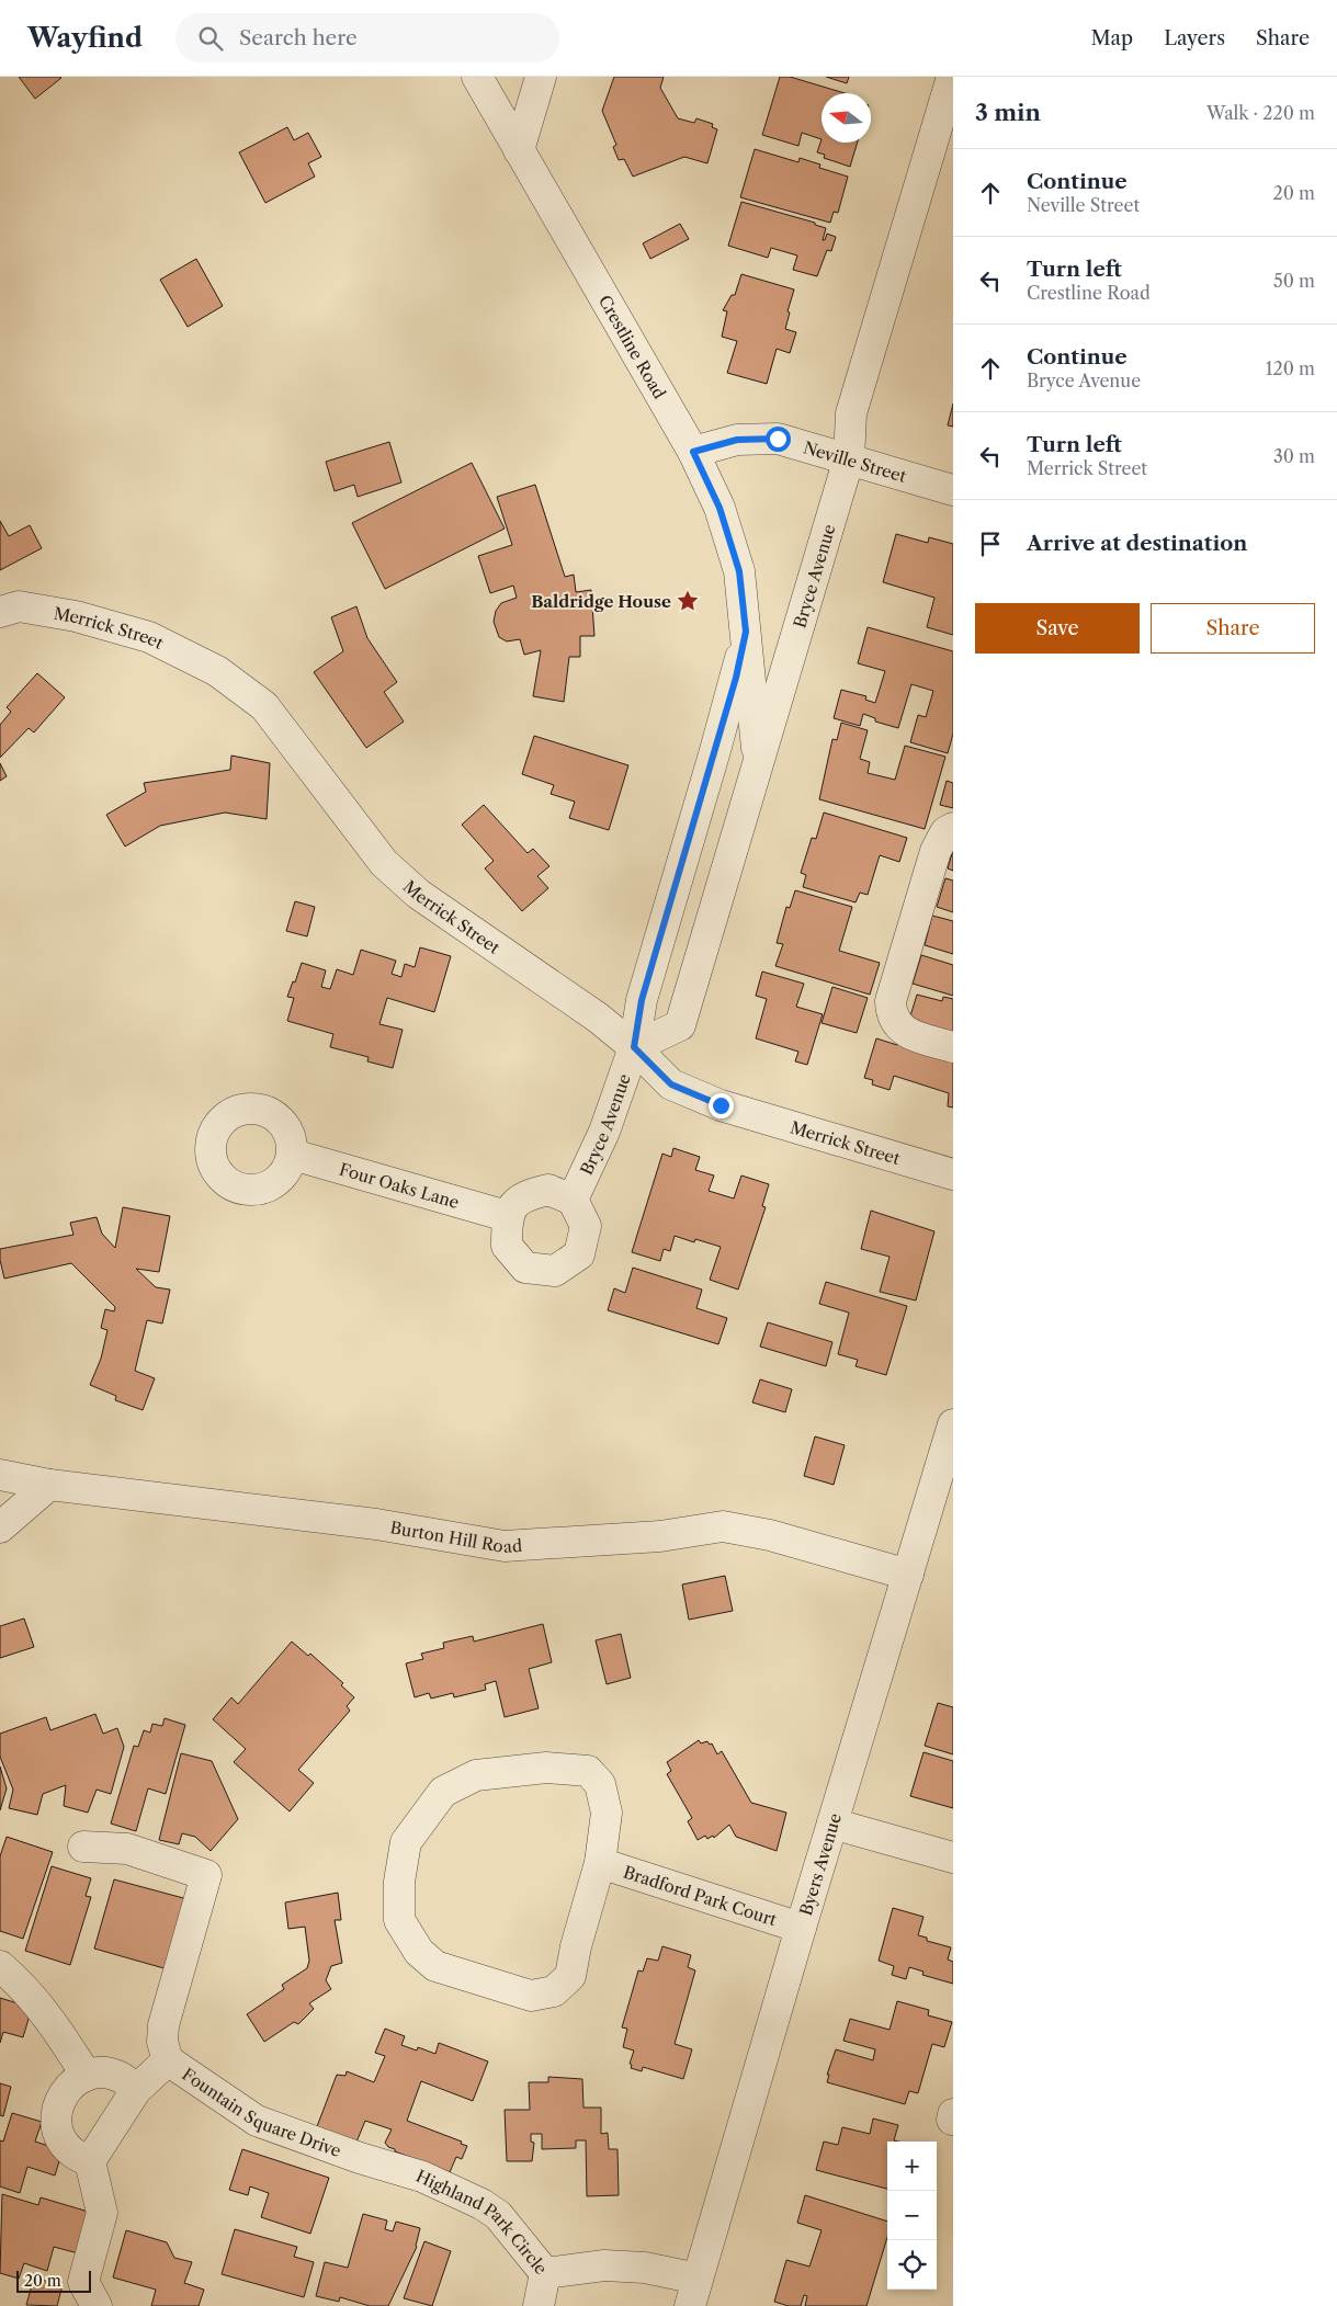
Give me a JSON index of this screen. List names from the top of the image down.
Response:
{
  "streets": {
    "street": [
      "Crestline Road",
      "Neville Street",
      "Bryce Avenue",
      "Merrick Street",
      "Four Oaks Lane",
      "Burton Hill Road",
      "Byers Avenue",
      "Bradford Park Court",
      "Fountain Square Drive",
      "Highland Park Circle"
    ]
  },
  "crossings": [
    ["Crestline Road", "Neville Street"],
    ["Crestline Road", "Bryce Avenue"],
    ["Neville Street", "Bryce Avenue"],
    ["Bryce Avenue", "Merrick Street"],
    ["Bryce Avenue", "Four Oaks Lane"],
    ["Burton Hill Road", "Byers Avenue"],
    ["Byers Avenue", "Bradford Park Court"],
    ["Byers Avenue", "Highland Park Circle"],
    ["Fountain Square Drive", "Highland Park Circle"]
  ],
  "places": {
    "place": ["Baldridge House"]
  },
  "scale_bar": "20 m",
  "north": "left",
  "page": {
    "header": "Wayfind",
    "search": "Search here",
    "nav": ["Map", "Layers", "Share"],
    "heading": ["3 min", "Walk · 220 m"],
    "list": [
      ["Continue", "Neville Street", "20 m"],
      ["Turn left", "Crestline Road", "50 m"],
      ["Continue", "Bryce Avenue", "120 m"],
      ["Turn left", "Merrick Street", "30 m"],
      "Arrive at destination"
    ],
    "buttons": ["Save", "Share"],
    "map_buttons": ["+", "−"],
    "scale": "20 m"
  }
}
